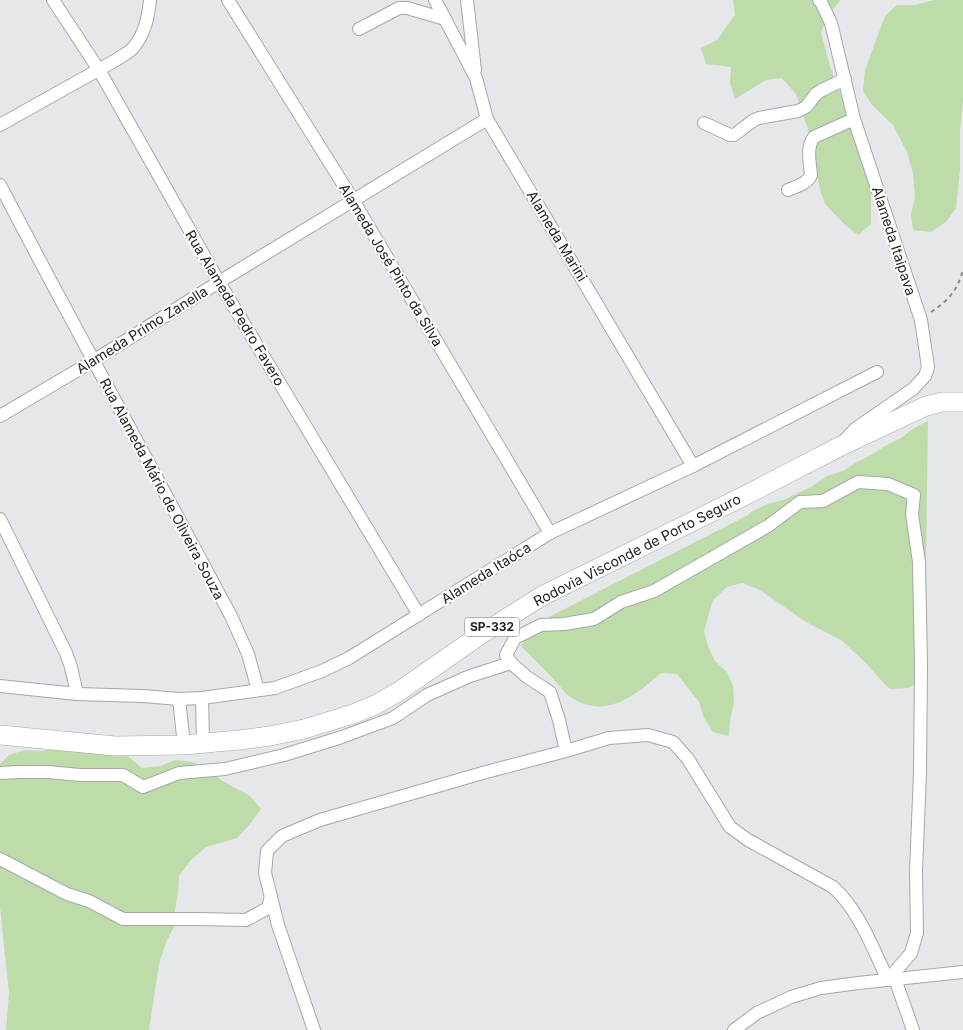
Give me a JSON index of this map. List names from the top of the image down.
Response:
{
  "streets": {
    "main road": ["Rodovia Visconde de Porto Seguro", "SP-332"],
    "street": [
      "Alameda Marini",
      "Alameda Itaipava",
      "Alameda José Pinto da Silva",
      "Rua Alameda Pedro Favero",
      "Alameda Primo Zanella",
      "Rua Alameda Mário de Oliveira Souza",
      "Alameda Itaóca"
    ]
  },
  "crossings": [
    ["Alameda Marini", "Alameda Primo Zanella"],
    ["Alameda Marini", "Alameda Itaóca"],
    ["Alameda Itaipava", "Rodovia Visconde de Porto Seguro"],
    ["Alameda José Pinto da Silva", "Alameda Primo Zanella"],
    ["Alameda José Pinto da Silva", "Alameda Itaóca"],
    ["Rua Alameda Pedro Favero", "Alameda Primo Zanella"],
    ["Rua Alameda Pedro Favero", "Alameda Itaóca"],
    ["Alameda Primo Zanella", "Rua Alameda Mário de Oliveira Souza"],
    ["Rua Alameda Mário de Oliveira Souza", "Alameda Itaóca"]
  ]
}
